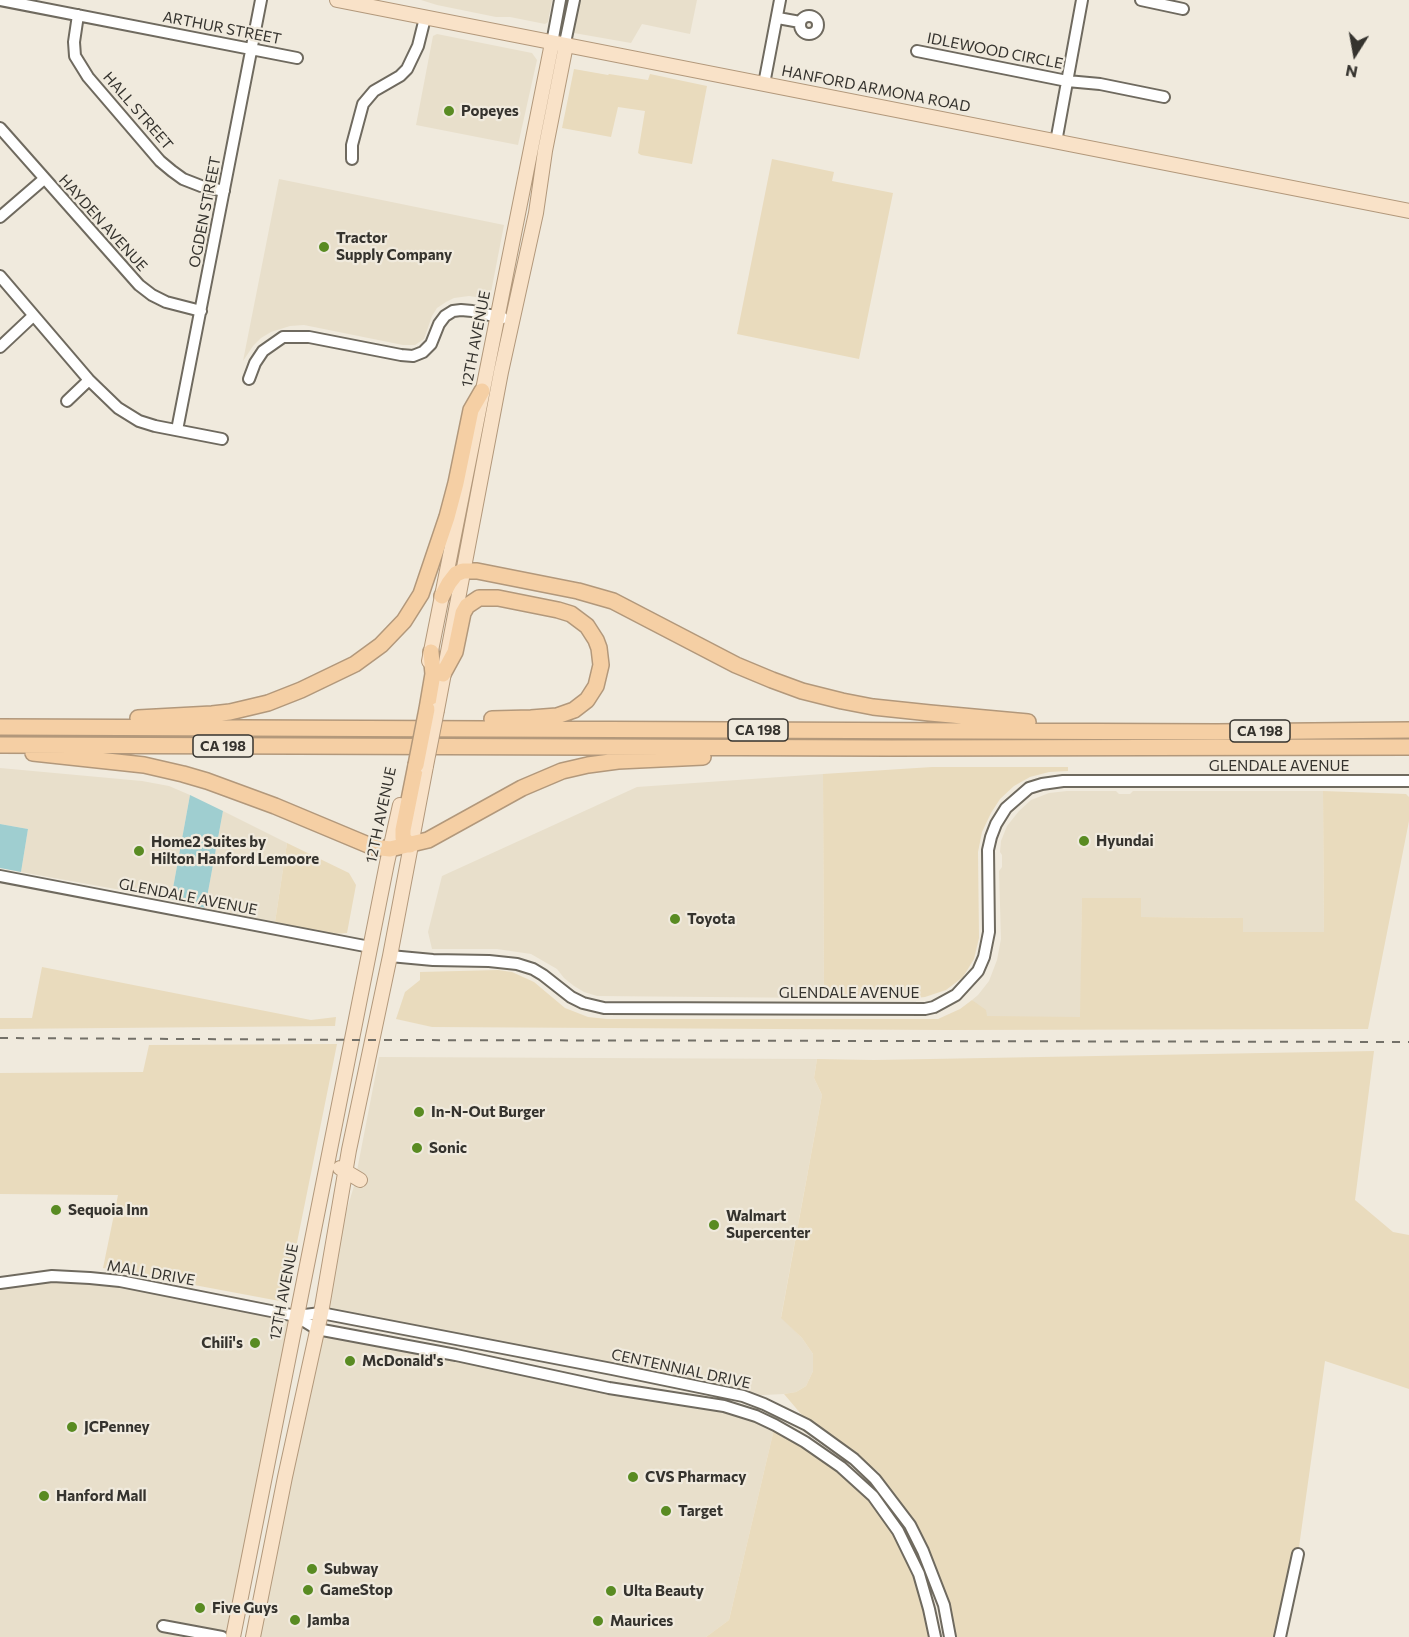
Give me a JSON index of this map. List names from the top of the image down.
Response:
{
  "streets": {
    "highway": ["CA 198"],
    "main road": ["HANFORD ARMONA ROAD", "12TH AVENUE"],
    "street": [
      "ARTHUR STREET",
      "IDLEWOOD CIRCLE",
      "HALL STREET",
      "OGDEN STREET",
      "HAYDEN AVENUE",
      "GLENDALE AVENUE",
      "MALL DRIVE",
      "CENTENNIAL DRIVE"
    ]
  },
  "crossings": [
    ["ARTHUR STREET", "HALL STREET"],
    ["ARTHUR STREET", "OGDEN STREET"],
    ["HANFORD ARMONA ROAD", "12TH AVENUE"],
    ["HALL STREET", "OGDEN STREET"],
    ["OGDEN STREET", "HAYDEN AVENUE"],
    ["12TH AVENUE", "GLENDALE AVENUE"],
    ["12TH AVENUE", "MALL DRIVE"],
    ["MALL DRIVE", "CENTENNIAL DRIVE"]
  ],
  "places": [
    "Popeyes",
    "Tractor Supply Company",
    "Hyundai",
    "Home2 Suites by Hilton Hanford Lemoore",
    "Toyota",
    "In-N-Out Burger",
    "Sonic",
    "Sequoia Inn",
    "Walmart Supercenter",
    "Chili's",
    "McDonald's",
    "JCPenney",
    "CVS Pharmacy",
    "Hanford Mall",
    "Target",
    "Subway",
    "GameStop",
    "Ulta Beauty",
    "Five Guys",
    "Jamba",
    "Maurices"
  ],
  "north": "bottom"
}
